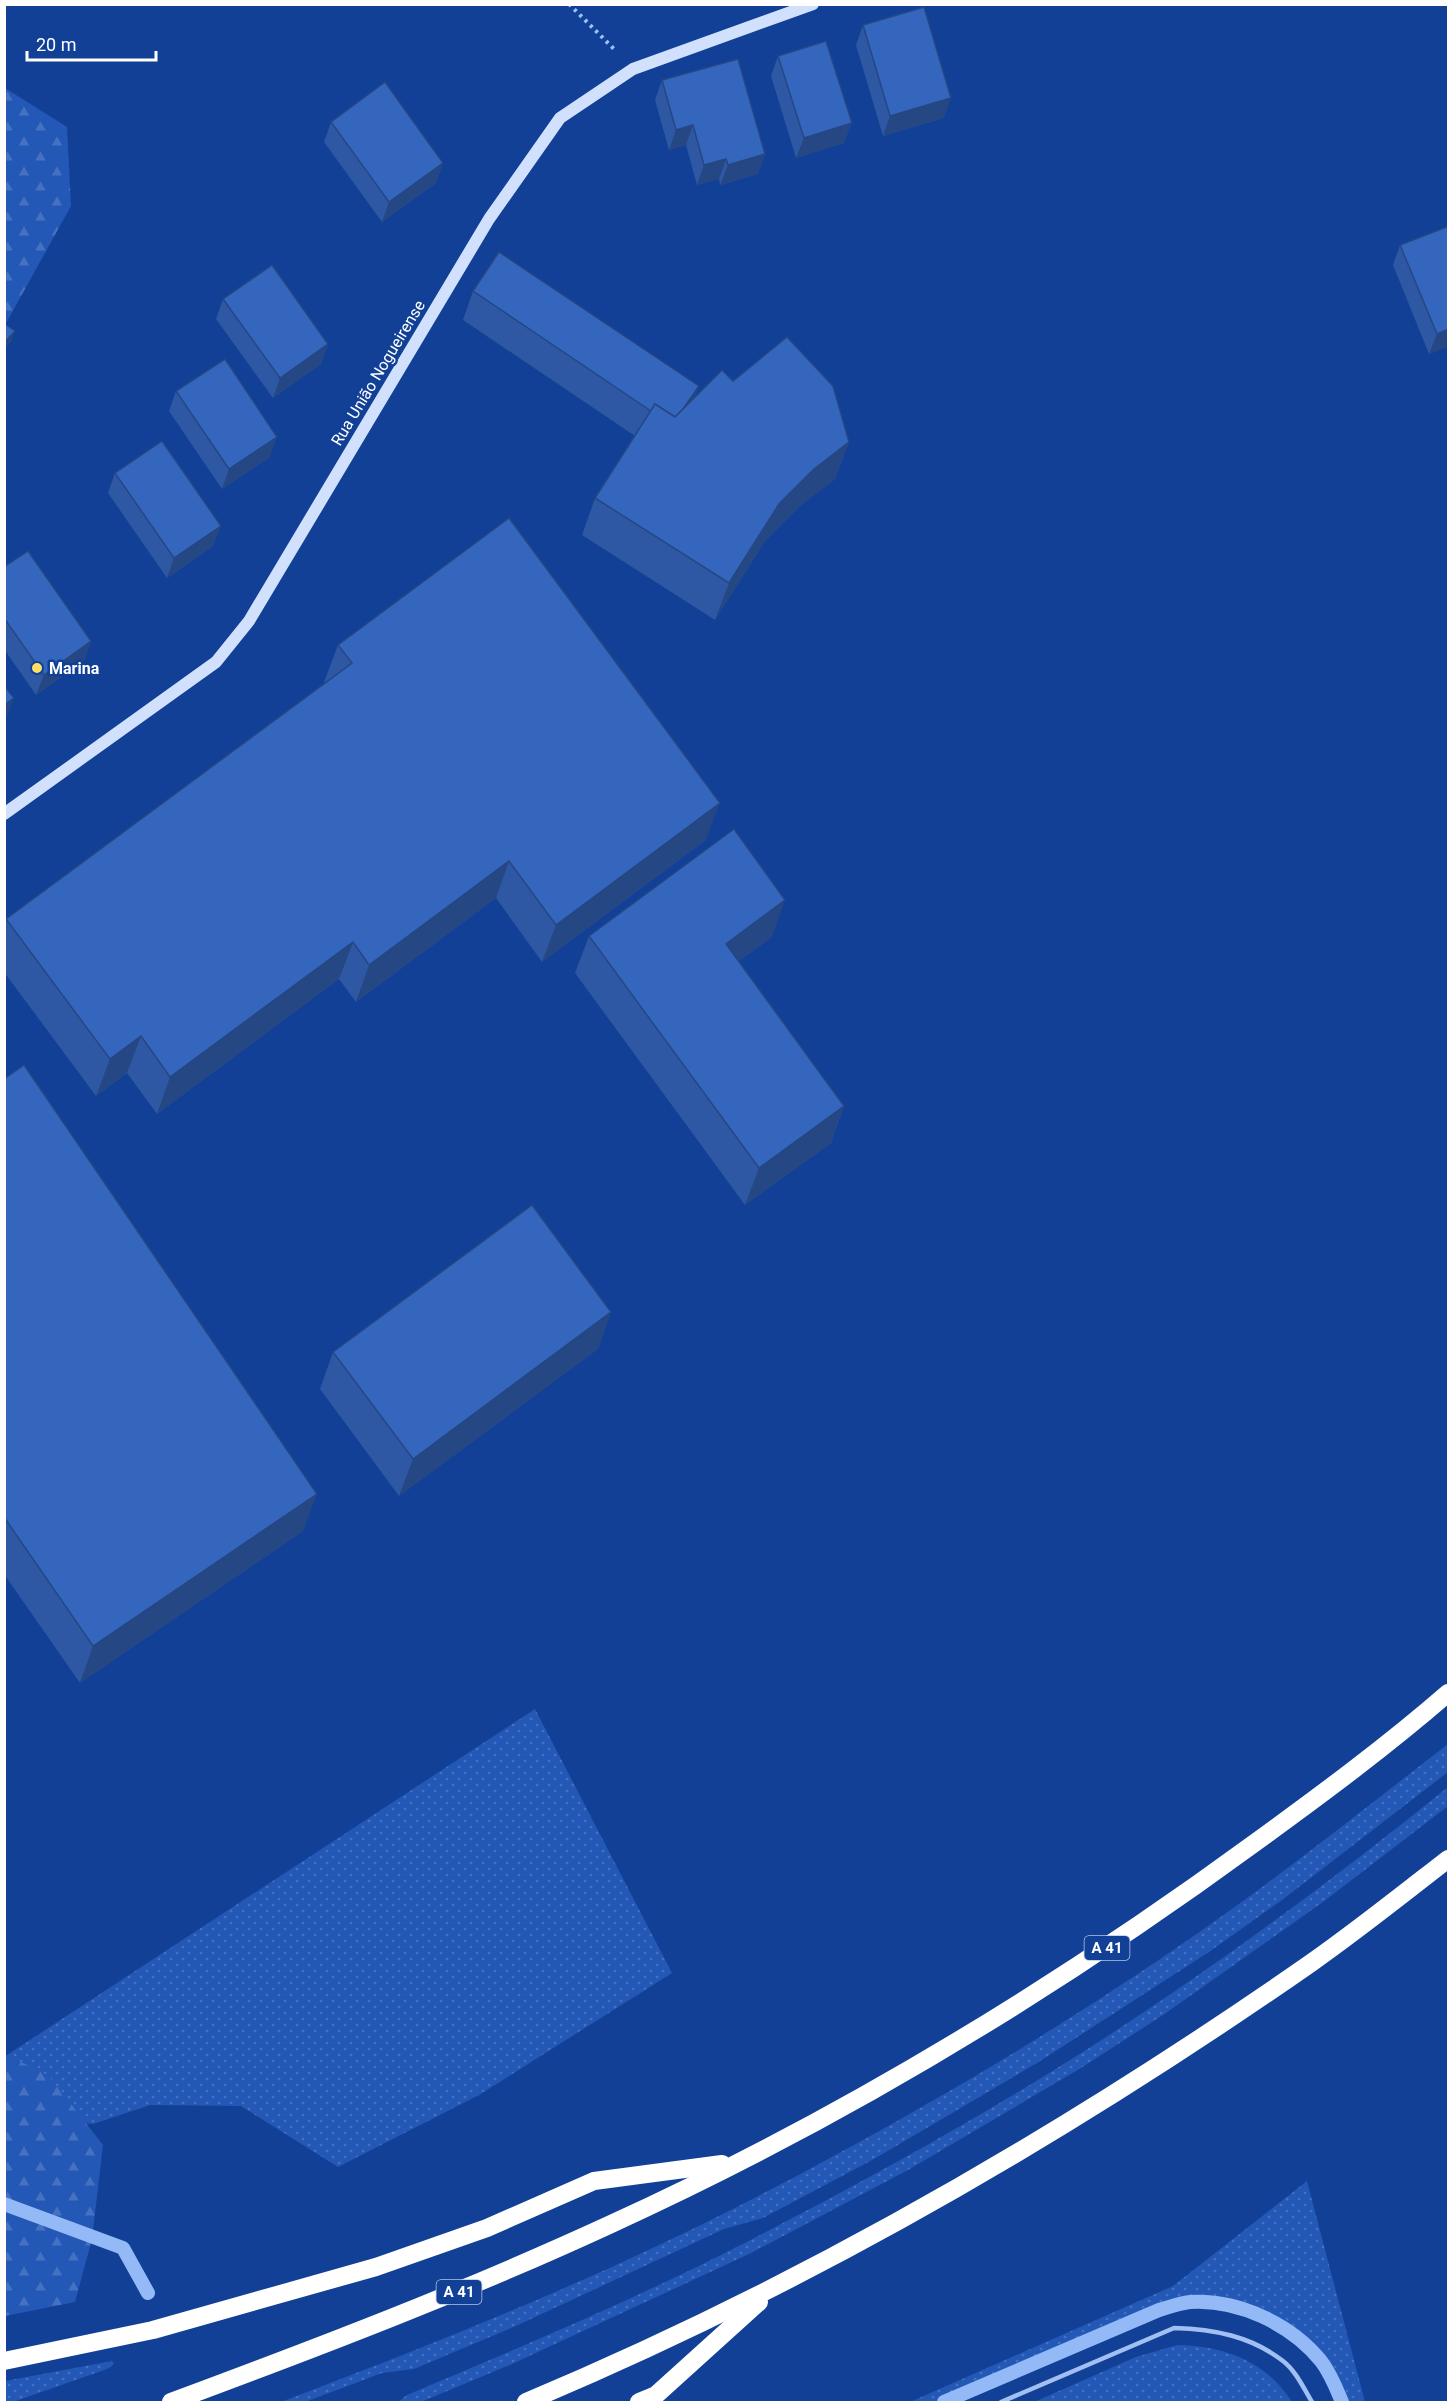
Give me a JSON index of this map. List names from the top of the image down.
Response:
{
  "streets": {
    "highway": ["A 41"],
    "street": ["Rua União Nogueirense"]
  },
  "places": ["Marina"],
  "scale_bar": "20 m"
}
